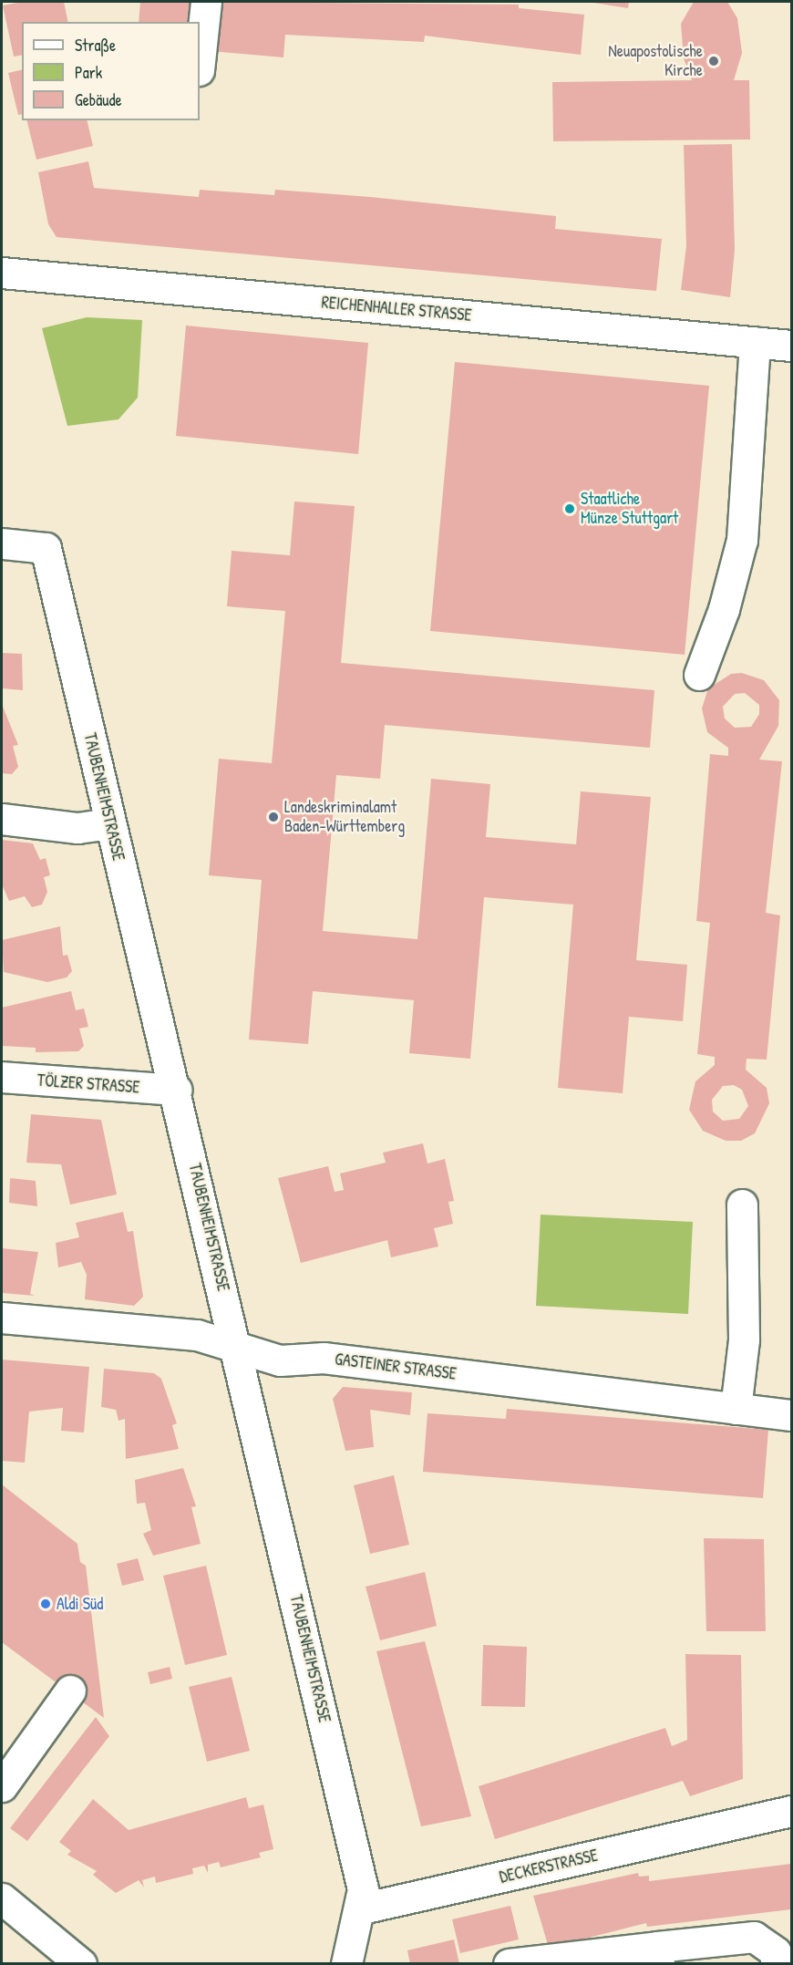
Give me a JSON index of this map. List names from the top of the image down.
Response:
{
  "streets": {
    "street": [
      "REICHENHALLER STRASSE",
      "TAUBENHEIMSTRASSE",
      "TÖLZER STRASSE",
      "GASTEINER STRASSE",
      "DECKERSTRASSE"
    ]
  },
  "crossings": [
    ["TAUBENHEIMSTRASSE", "TÖLZER STRASSE"],
    ["TAUBENHEIMSTRASSE", "GASTEINER STRASSE"],
    ["TAUBENHEIMSTRASSE", "DECKERSTRASSE"]
  ],
  "places": [
    "Neuapostolische Kirche",
    "Staatliche Münze Stuttgart",
    "Landeskriminalamt Baden-Württemberg",
    "Aldi Süd"
  ],
  "legend": ["Straße", "Park", "Gebäude"]
}
